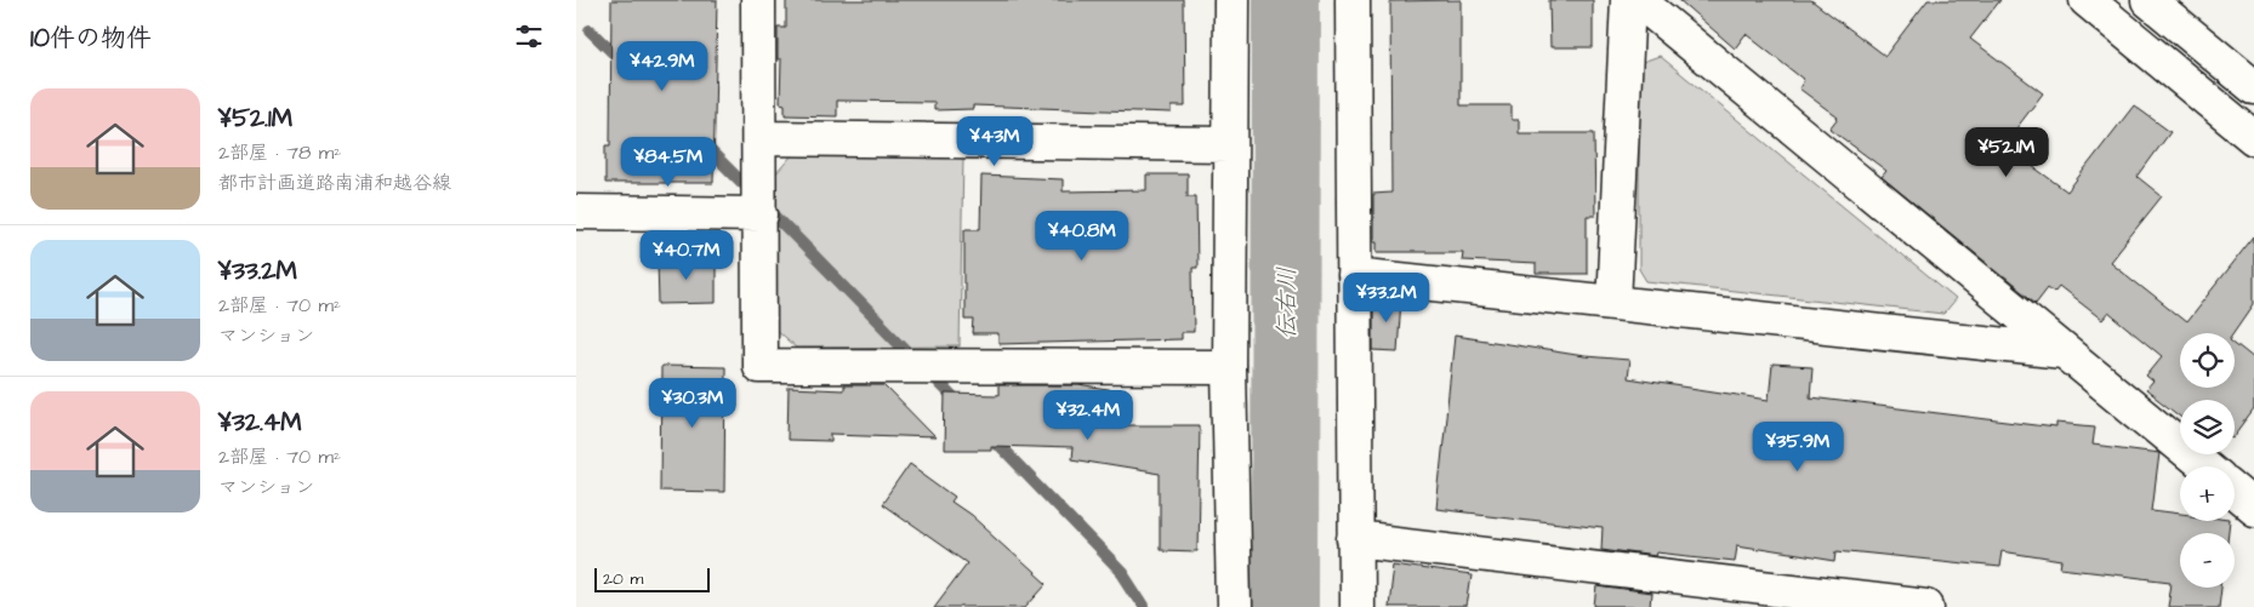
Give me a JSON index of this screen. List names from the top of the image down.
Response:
{
  "water": ["伝右川"],
  "scale_bar": "20 m",
  "page": {
    "heading": "10件の物件",
    "price": [
      "¥42.9M",
      "¥43M",
      "¥52.1M",
      "¥84.5M",
      "¥40.8M",
      "¥40.7M",
      "¥33.2M",
      "¥30.3M",
      "¥32.4M",
      "¥35.9M"
    ],
    "list": [
      {
        "name": "¥52.1M",
        "note": "2部屋 · 78 m² · 都市計画道路南浦和越谷線"
      },
      {
        "name": "¥33.2M",
        "note": "2部屋 · 70 m² · マンション"
      },
      {
        "name": "¥32.4M",
        "note": "2部屋 · 70 m² · マンション"
      }
    ],
    "map_buttons": ["+", "−"],
    "scale": "20 m"
  }
}
